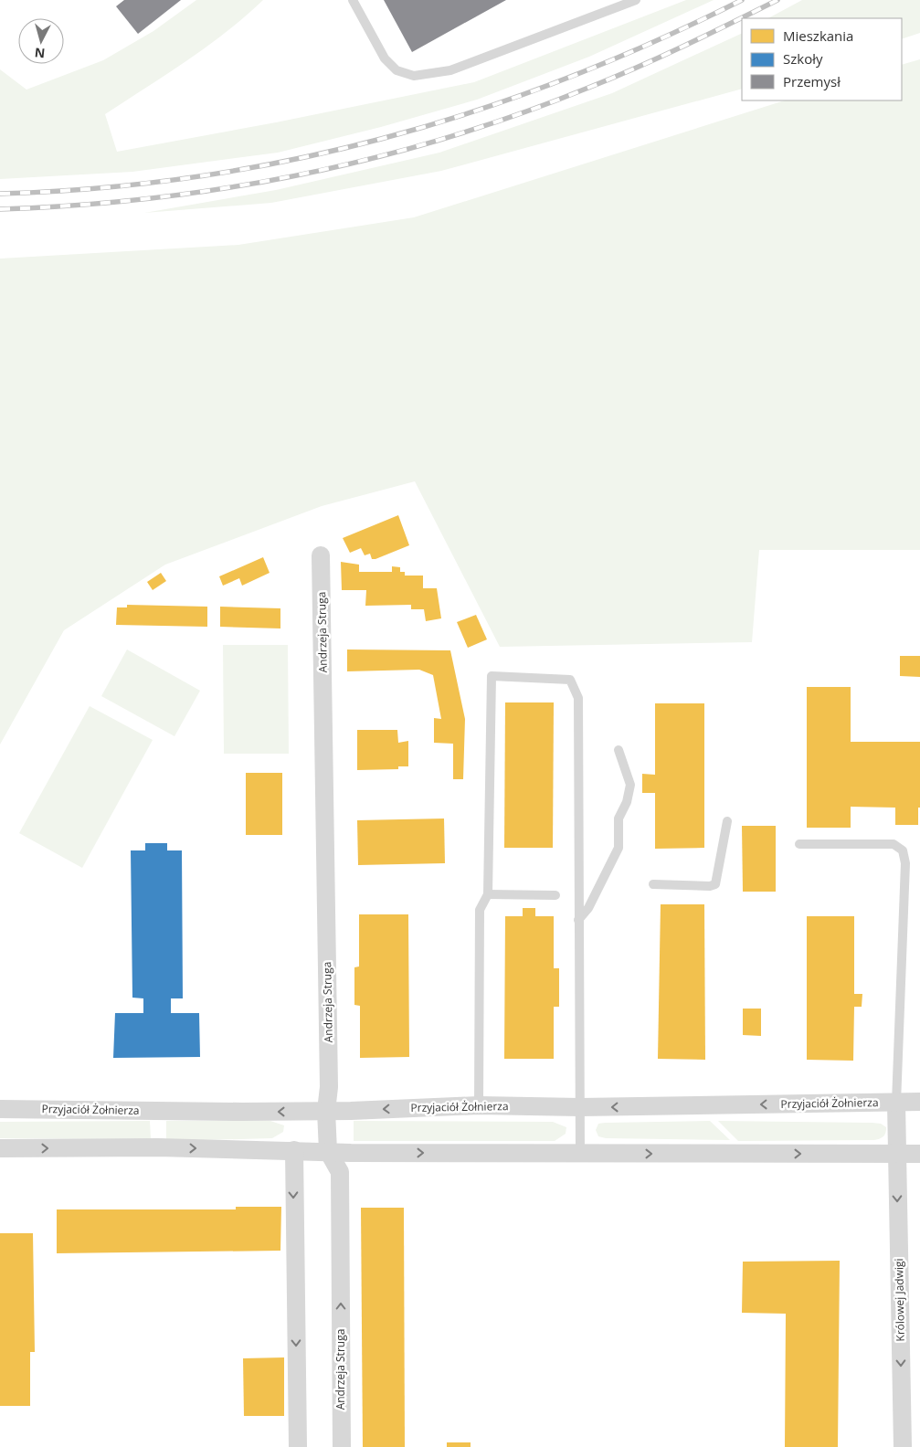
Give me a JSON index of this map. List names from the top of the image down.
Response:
{
  "streets": {
    "street": ["Andrzeja Struga", "Przyjaciół Żołnierza", "Królowej Jadwigi"]
  },
  "crossings": [
    ["Andrzeja Struga", "Przyjaciół Żołnierza"],
    ["Przyjaciół Żołnierza", "Królowej Jadwigi"]
  ],
  "one_way": ["Królowej Jadwigi"],
  "legend": ["Mieszkania", "Szkoły", "Przemysł"],
  "north": "bottom"
}
